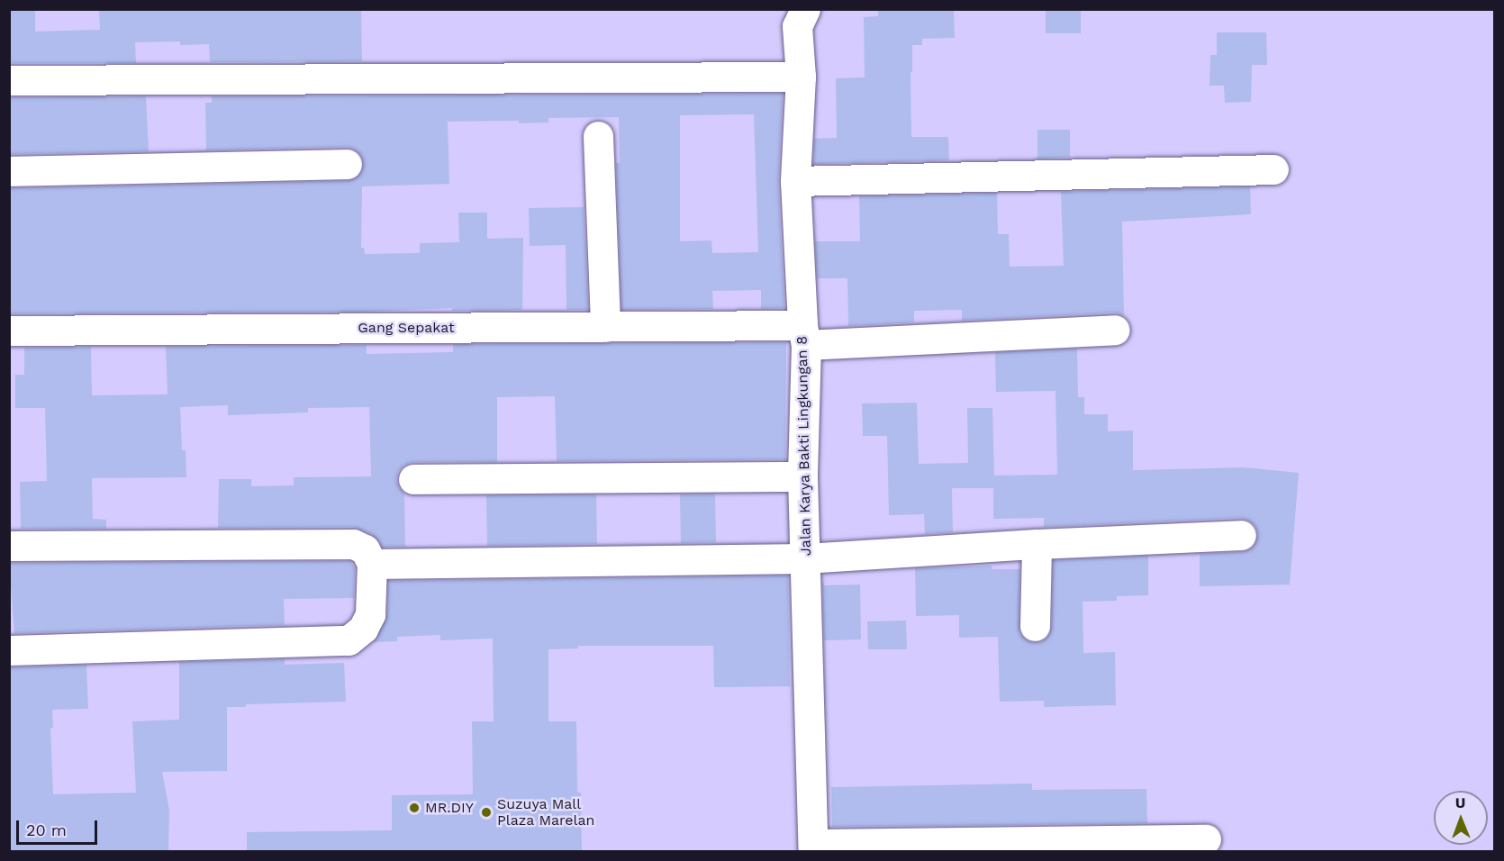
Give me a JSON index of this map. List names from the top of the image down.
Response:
{
  "streets": {
    "street": ["Gang Sepakat", "Jalan Karya Bakti Lingkungan 8"]
  },
  "crossings": [
    ["Gang Sepakat", "Jalan Karya Bakti Lingkungan 8"]
  ],
  "places": ["MR.DIY", "Suzuya Mall Plaza Marelan"],
  "scale_bar": "20 m",
  "north": "top"
}
